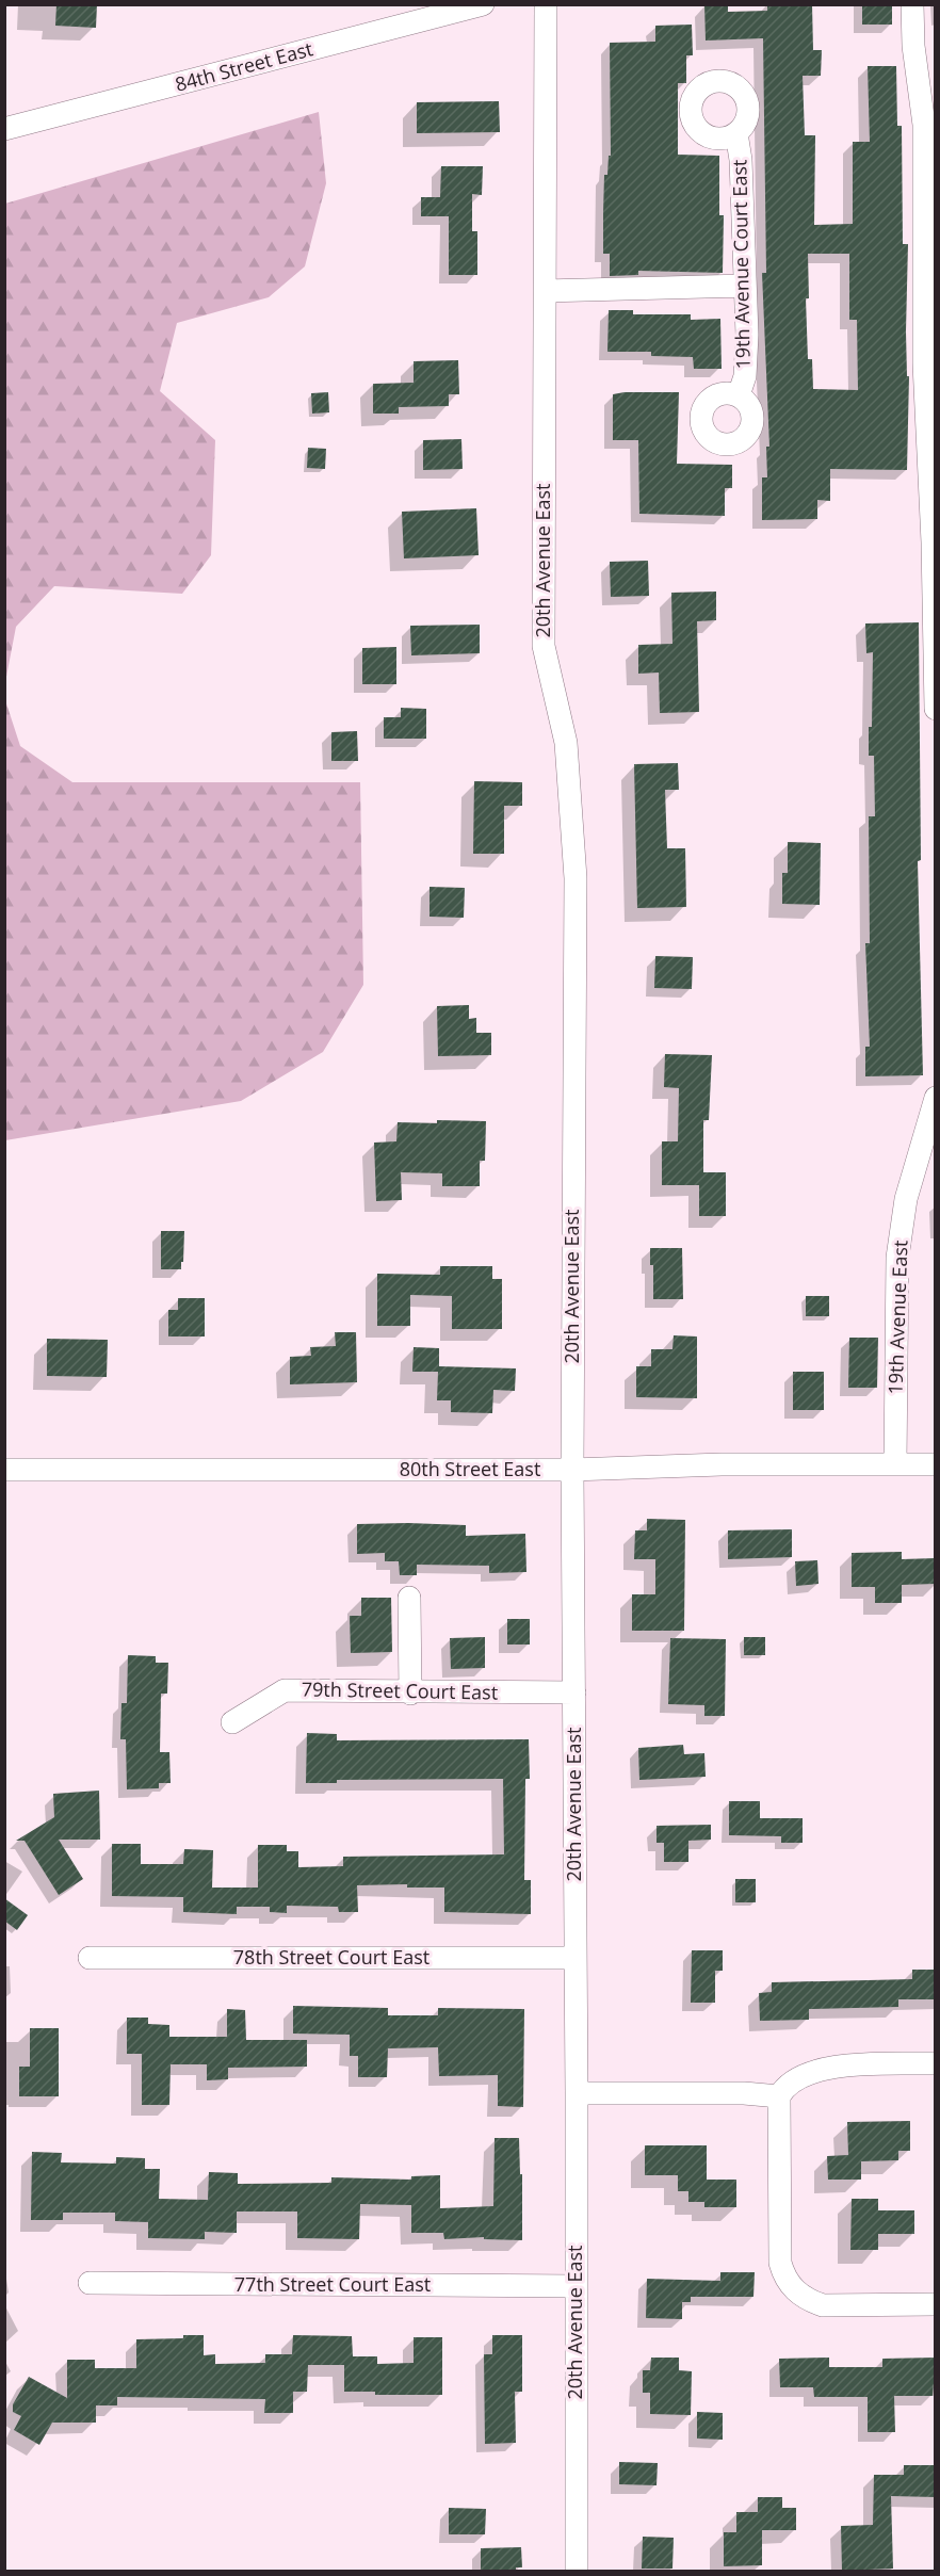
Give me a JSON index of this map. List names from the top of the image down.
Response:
{
  "streets": {
    "street": [
      "84th Street East",
      "19th Avenue Court East",
      "20th Avenue East",
      "19th Avenue East",
      "80th Street East",
      "79th Street Court East",
      "78th Street Court East",
      "77th Street Court East"
    ]
  },
  "crossings": [
    ["20th Avenue East", "80th Street East"],
    ["20th Avenue East", "79th Street Court East"],
    ["20th Avenue East", "78th Street Court East"],
    ["20th Avenue East", "77th Street Court East"],
    ["19th Avenue East", "80th Street East"]
  ]
}
